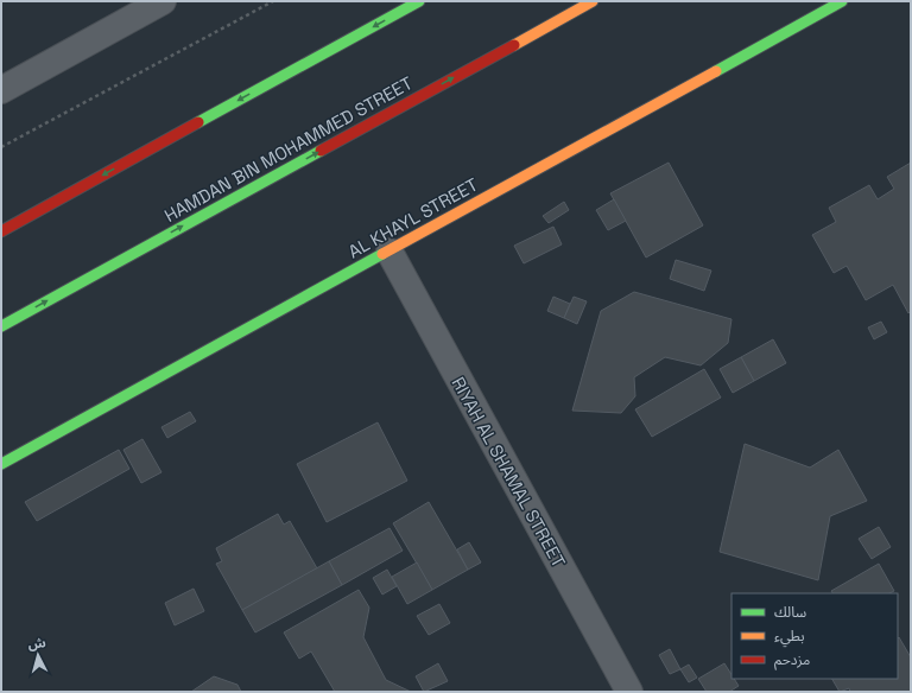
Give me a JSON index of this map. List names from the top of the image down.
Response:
{
  "streets": {
    "main road": ["HAMDAN BIN MOHAMMED STREET", "AL KHAYL STREET"],
    "street": ["RIYAH AL SHAMAL STREET"]
  },
  "crossings": [
    ["AL KHAYL STREET", "RIYAH AL SHAMAL STREET"]
  ],
  "legend": ["سالك", "بطيء", "مزدحم"],
  "north": "top"
}
